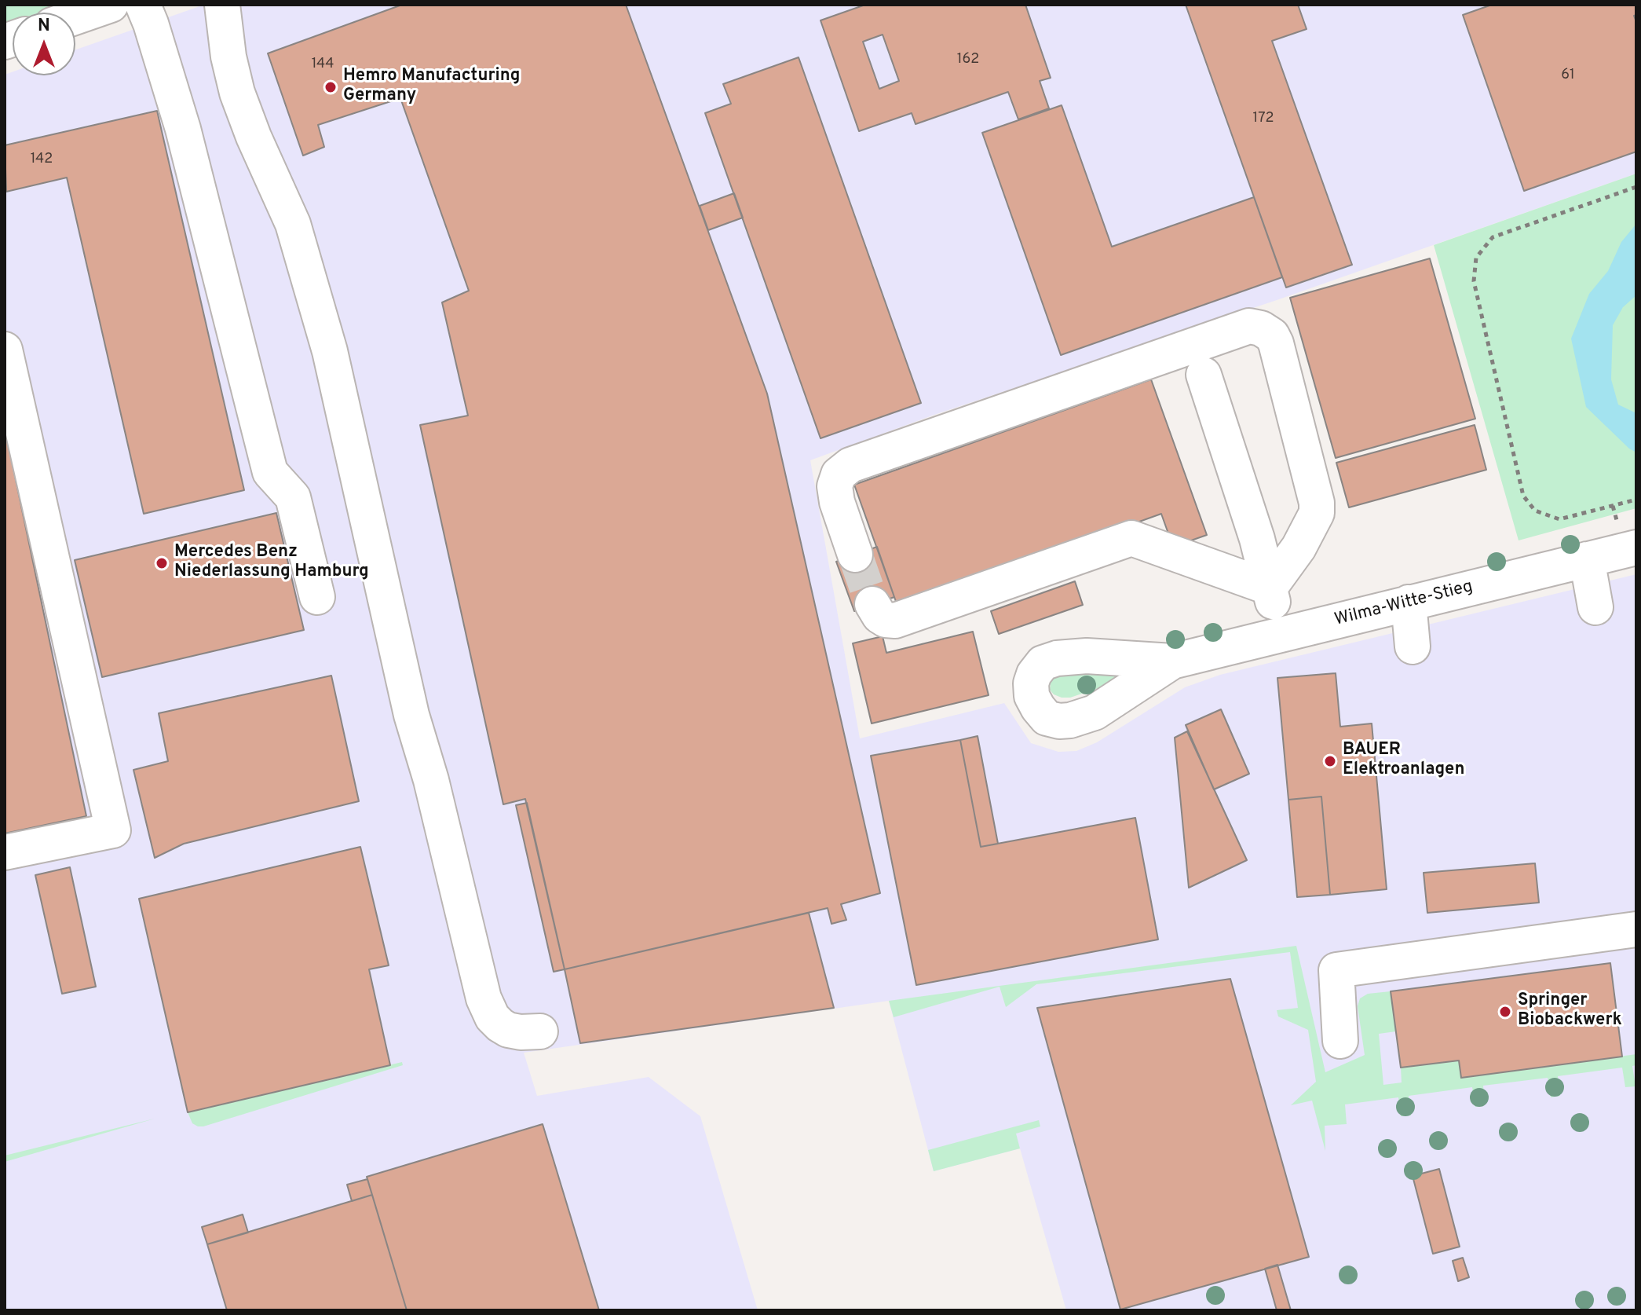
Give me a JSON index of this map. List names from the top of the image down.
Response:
{
  "streets": {
    "street": ["Wilma-Witte-Stieg"]
  },
  "places": [
    "Hemro Manufacturing Germany",
    "Mercedes Benz Niederlassung Hamburg",
    "BAUER Elektroanlagen",
    "Springer Biobackwerk"
  ],
  "house_numbers": [
    "162",
    "144",
    "61",
    "172",
    "142"
  ],
  "north": "top"
}
